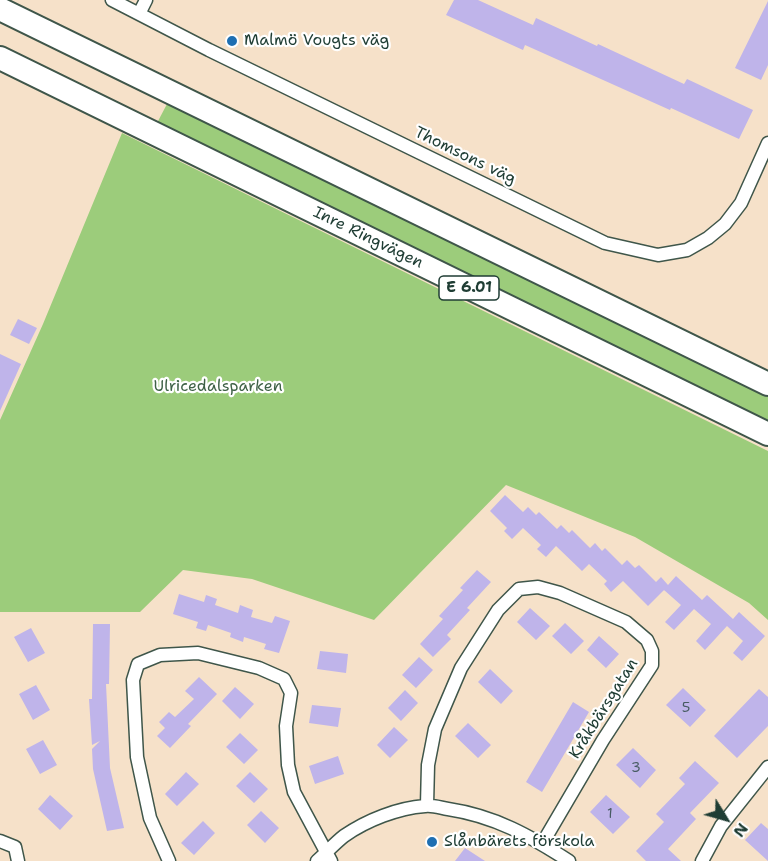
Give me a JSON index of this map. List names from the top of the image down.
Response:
{
  "streets": {
    "highway": ["Inre Ringvägen", "E 6.01"],
    "street": ["Thomsons väg", "Kråkbärsgatan"]
  },
  "parks": ["Ulricedalsparken"],
  "places": ["Malmö Vougts väg", "Slånbärets förskola"],
  "house_numbers": ["5", "3", "1"],
  "north": "bottom right"
}
